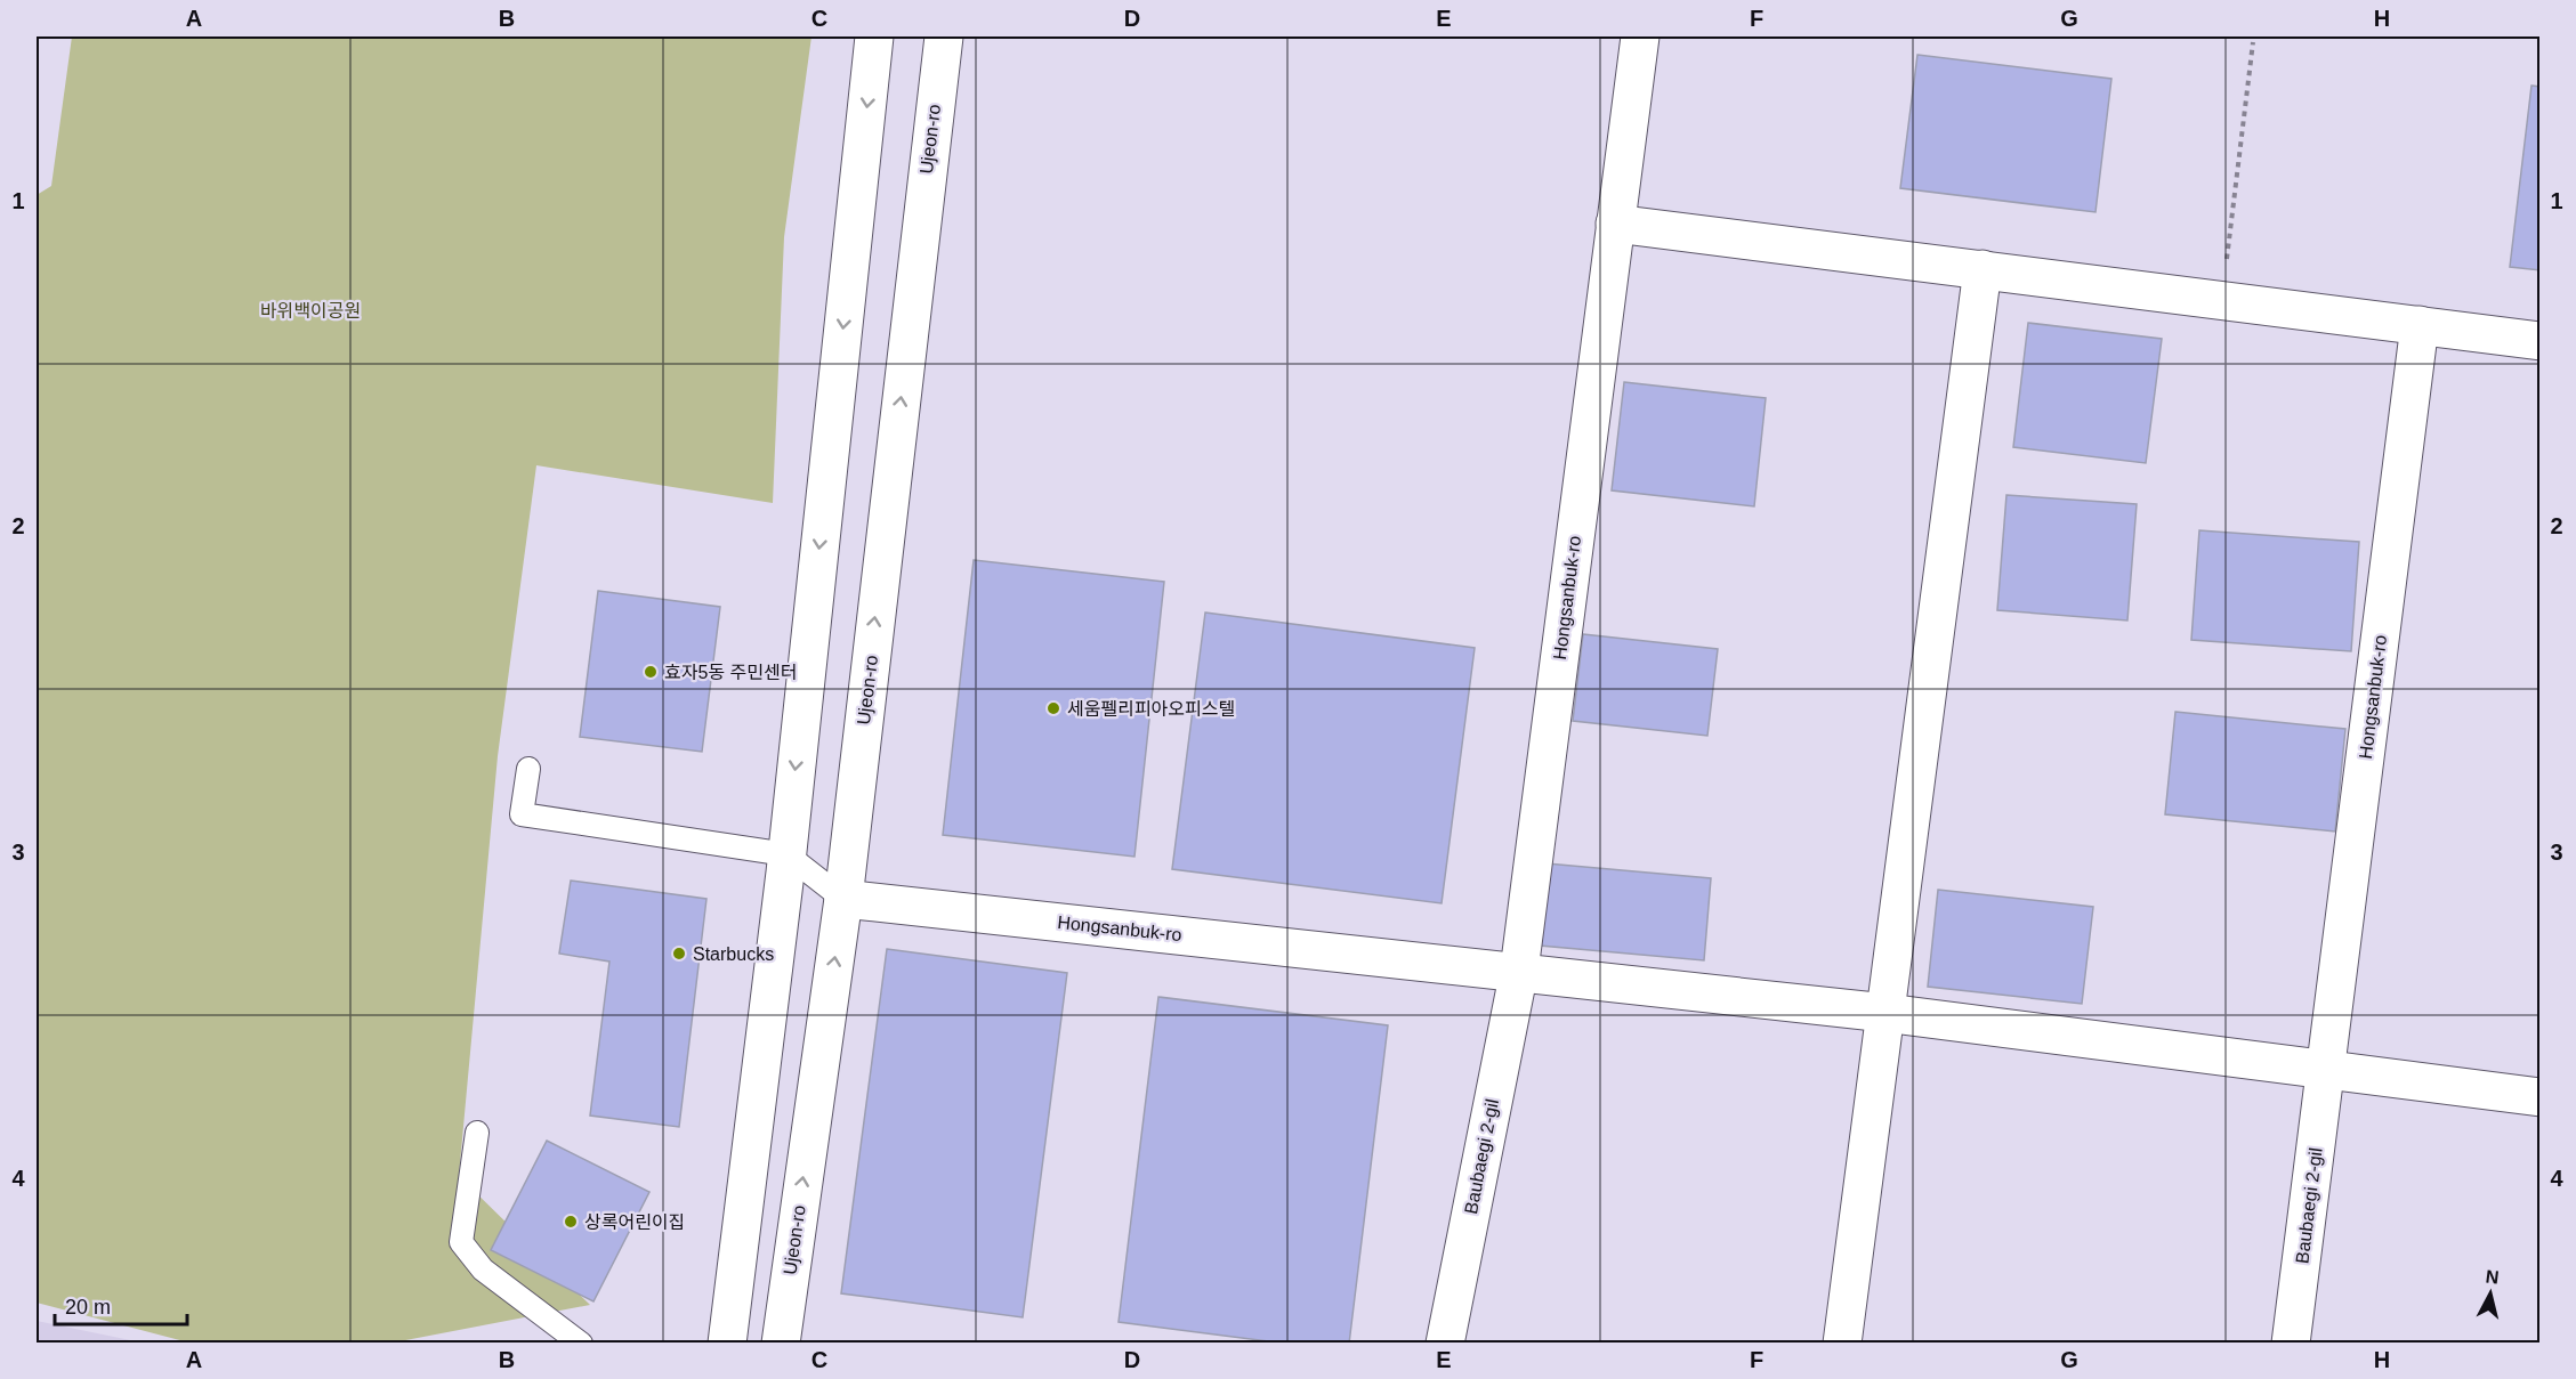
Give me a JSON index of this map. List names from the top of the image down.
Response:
{
  "streets": {
    "street": ["Ujeon-ro", "Hongsanbuk-ro", "Baubaegi 2-gil"]
  },
  "crossings": [
    ["Ujeon-ro", "Hongsanbuk-ro"],
    ["Hongsanbuk-ro", "Baubaegi 2-gil"]
  ],
  "parks": ["바위백이공원"],
  "places": [
    "효자5동 주민센터",
    "세움펠리피아오피스텔",
    "Starbucks",
    "상록어린이집"
  ],
  "scale_bar": "20 m",
  "north": "top",
  "grid": {
    "columns": [
      "A",
      "B",
      "C",
      "D",
      "E",
      "F",
      "G",
      "H"
    ],
    "rows": [
      "1",
      "2",
      "3",
      "4"
    ]
  }
}
